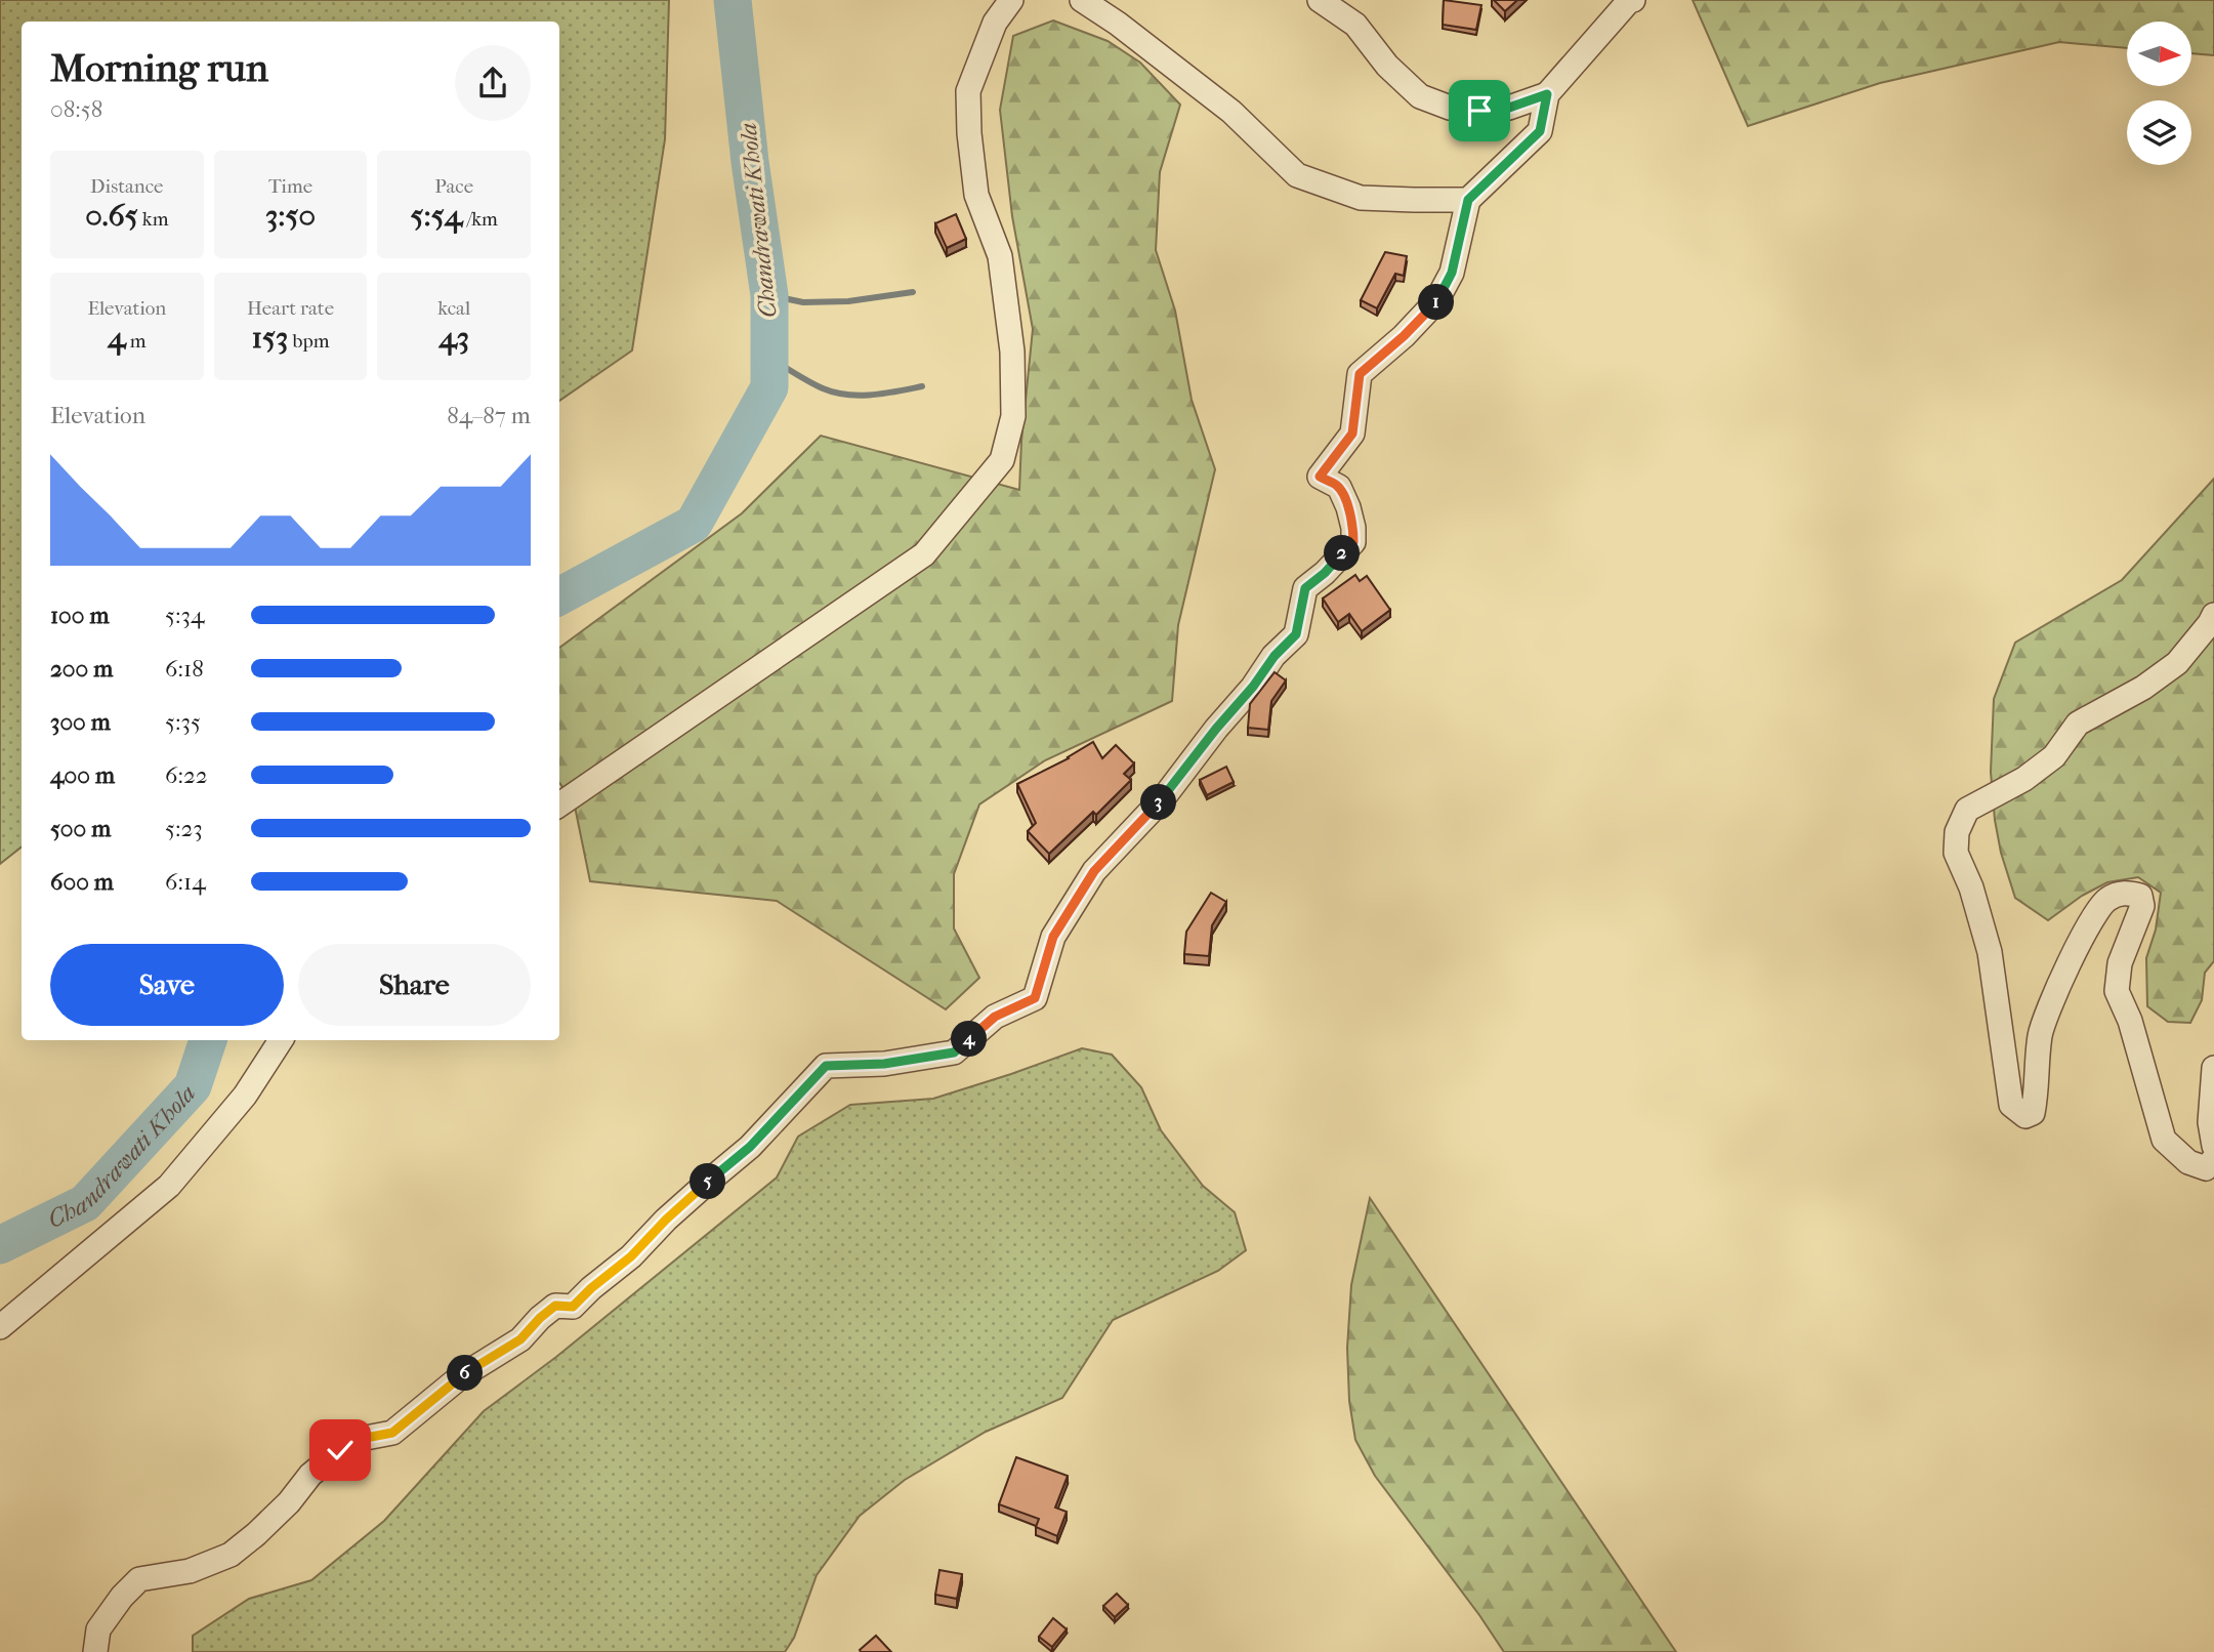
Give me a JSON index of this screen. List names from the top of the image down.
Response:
{
  "water": ["Chandrawati Khola"],
  "north": "right",
  "page": {
    "heading": ["Morning run", "08:58"],
    "stats": [
      ["Distance", "0.65 km"],
      ["Time", "3:50"],
      ["Pace", "5:54 /km"],
      ["Elevation", "4 m"],
      ["Heart rate", "153 bpm"],
      ["kcal", "43"]
    ],
    "pins": [
      "1",
      "2",
      "3",
      "4",
      "5",
      "6"
    ],
    "chart": ["Elevation", "84–87 m"],
    "list": [
      {
        "name": "100 m",
        "note": "5:34"
      },
      {
        "name": "200 m",
        "note": "6:18"
      },
      {
        "name": "300 m",
        "note": "5:35"
      },
      {
        "name": "400 m",
        "note": "6:22"
      },
      {
        "name": "500 m",
        "note": "5:23"
      },
      {
        "name": "600 m",
        "note": "6:14"
      }
    ],
    "buttons": ["Save", "Share"]
  }
}
